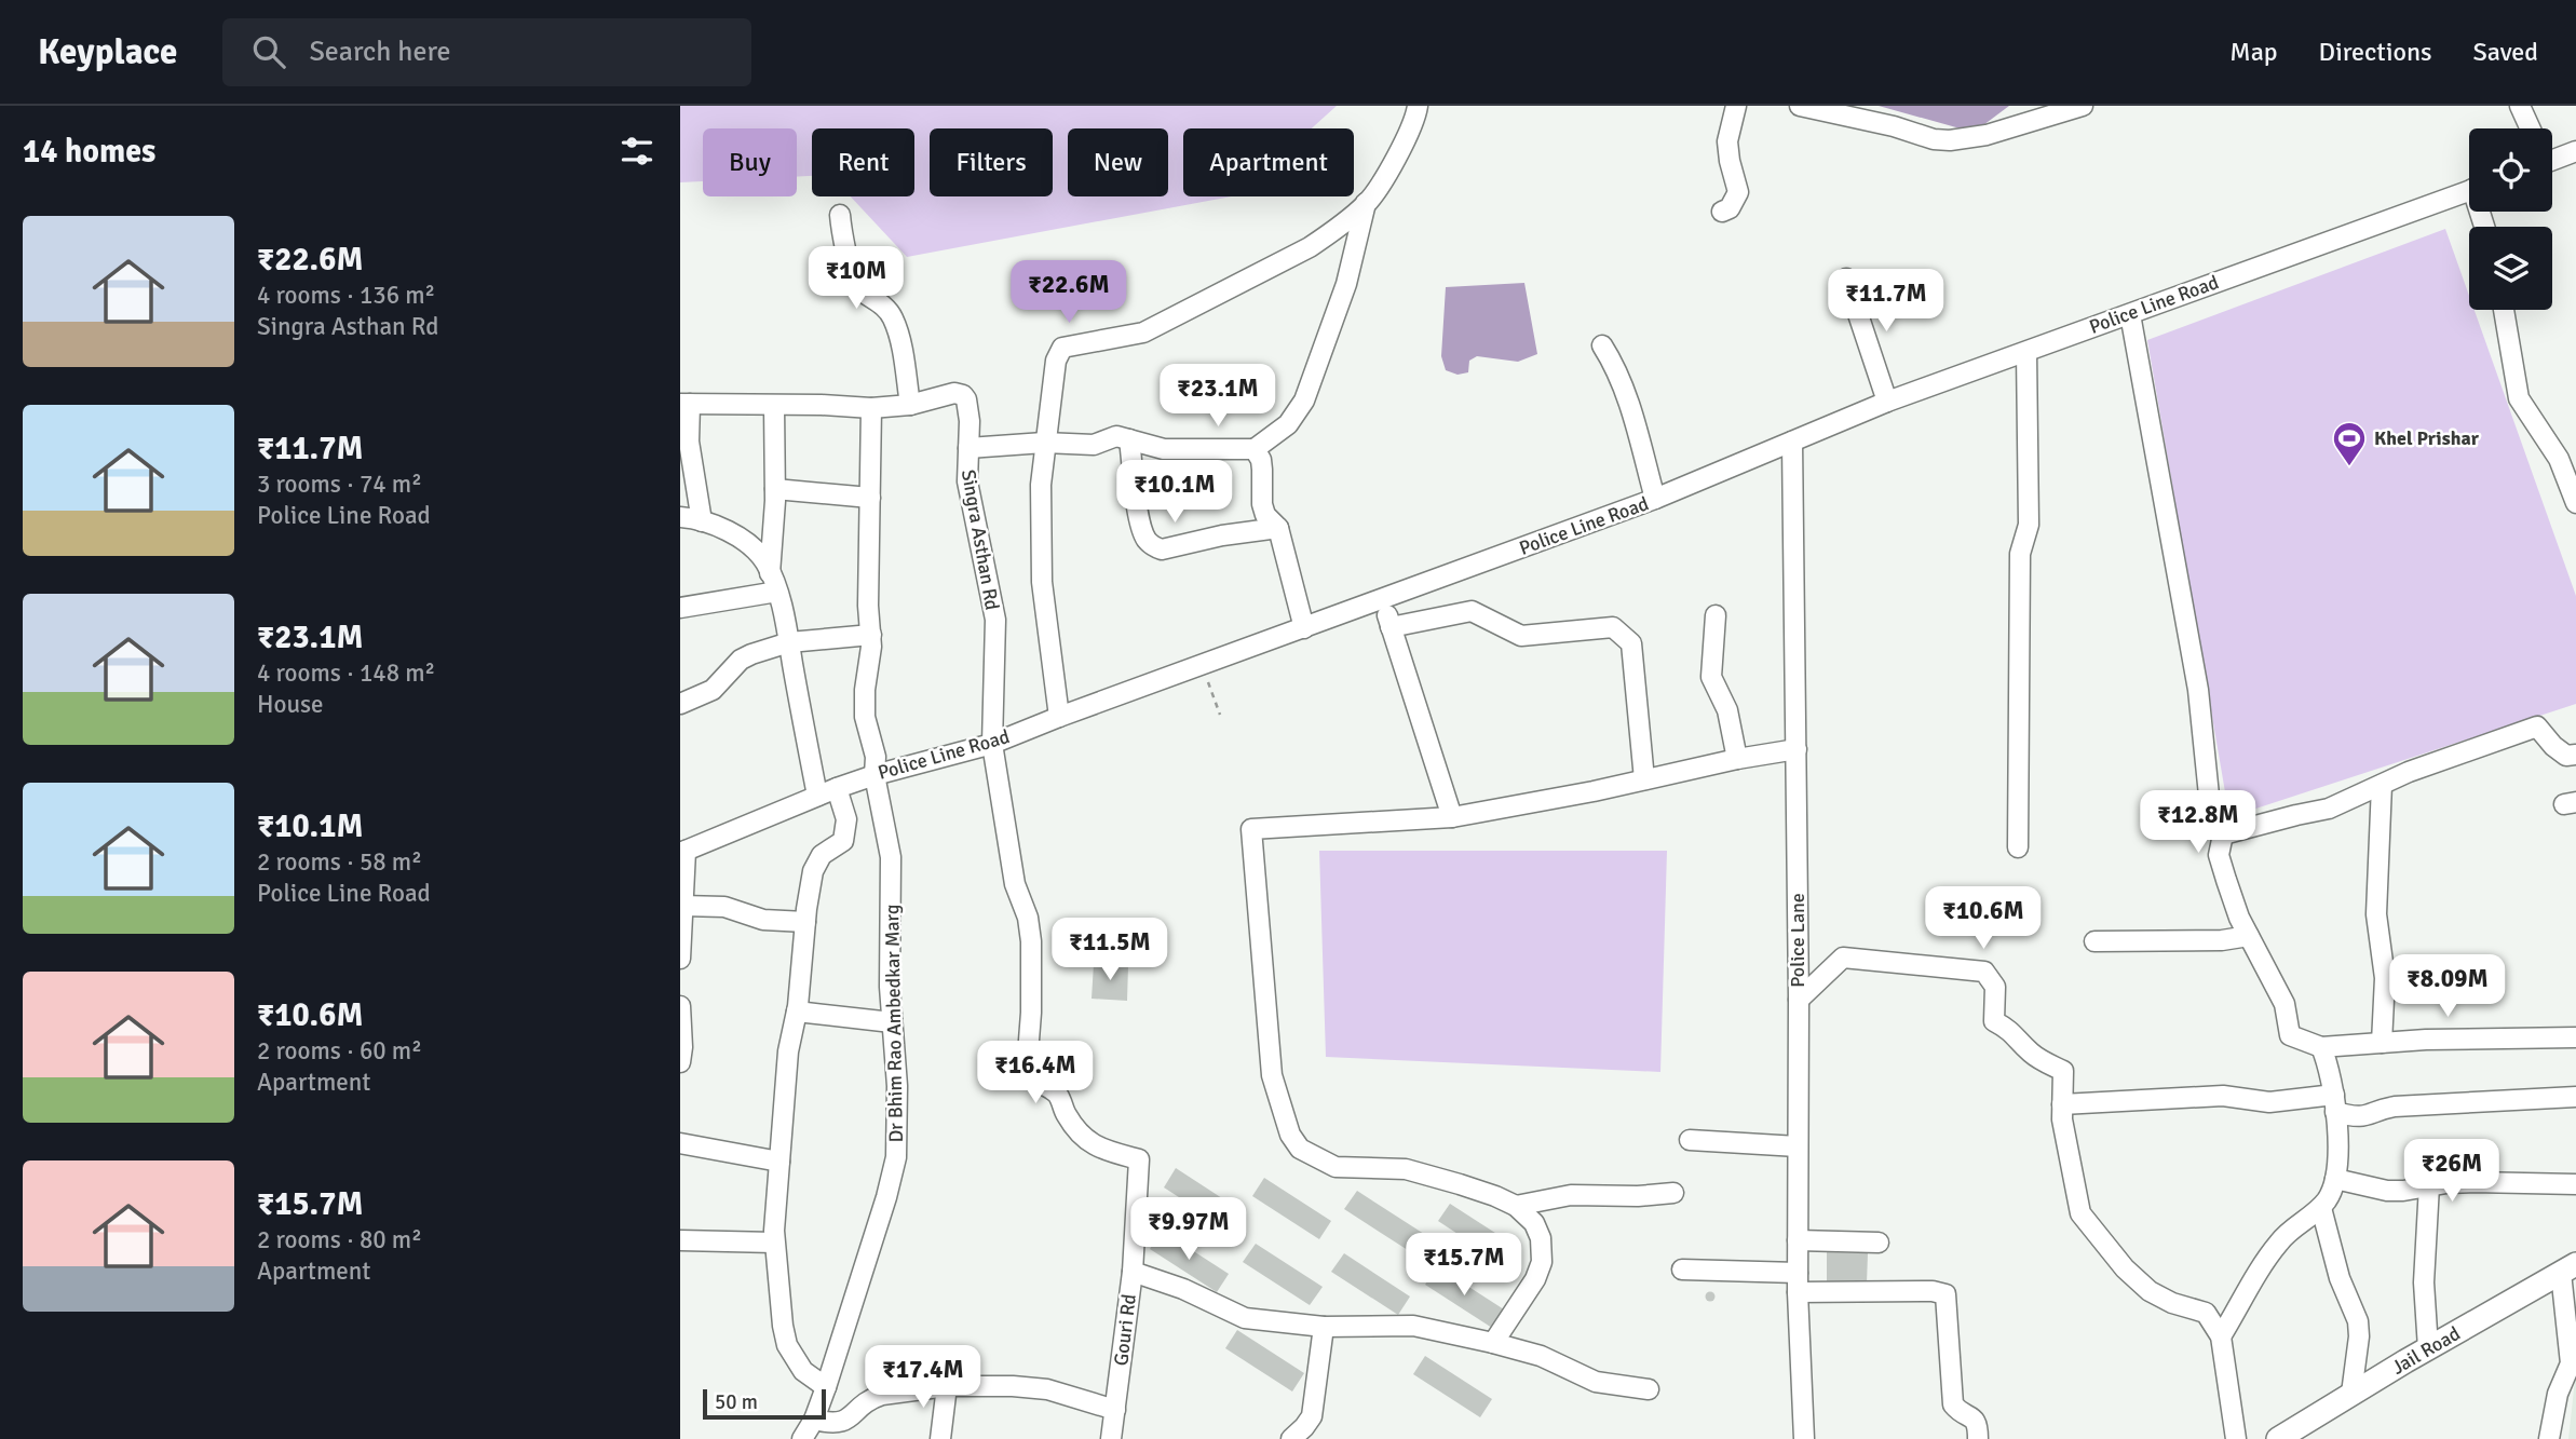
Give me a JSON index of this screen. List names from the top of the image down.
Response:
{
  "streets": {
    "main road": ["Jail Road"],
    "street": [
      "Police Line Road",
      "Singra Asthan Rd",
      "Police Lane",
      "Dr Bhim Rao Ambedkar Marg",
      "Gouri Rd"
    ]
  },
  "crossings": [
    ["Police Line Road", "Singra Asthan Rd"],
    ["Police Line Road", "Police Lane"],
    ["Police Line Road", "Dr Bhim Rao Ambedkar Marg"],
    ["Police Line Road", "Gouri Rd"],
    ["Singra Asthan Rd", "Dr Bhim Rao Ambedkar Marg"],
    ["Singra Asthan Rd", "Gouri Rd"]
  ],
  "places": {
    "sports": ["Khel Prishar"]
  },
  "scale_bar": "50 m",
  "page": {
    "header": "Keyplace",
    "search": "Search here",
    "nav": ["Map", "Directions", "Saved"],
    "heading": "14 homes",
    "chip": [
      "Buy",
      "Rent",
      "Filters",
      "New",
      "Apartment"
    ],
    "list": [
      {
        "name": "₹22.6M",
        "note": "4 rooms · 136 m² · Singra Asthan Rd"
      },
      {
        "name": "₹11.7M",
        "note": "3 rooms · 74 m² · Police Line Road"
      },
      {
        "name": "₹23.1M",
        "note": "4 rooms · 148 m² · House"
      },
      {
        "name": "₹10.1M",
        "note": "2 rooms · 58 m² · Police Line Road"
      },
      {
        "name": "₹10.6M",
        "note": "2 rooms · 60 m² · Apartment"
      },
      {
        "name": "₹15.7M",
        "note": "2 rooms · 80 m² · Apartment"
      }
    ],
    "price": [
      "₹10M",
      "₹22.6M",
      "₹11.7M",
      "₹23.1M",
      "₹10.1M",
      "₹12.8M",
      "₹10.6M",
      "₹11.5M",
      "₹8.09M",
      "₹16.4M",
      "₹26M",
      "₹9.97M",
      "₹15.7M",
      "₹17.4M"
    ],
    "scale": "50 m"
  }
}
